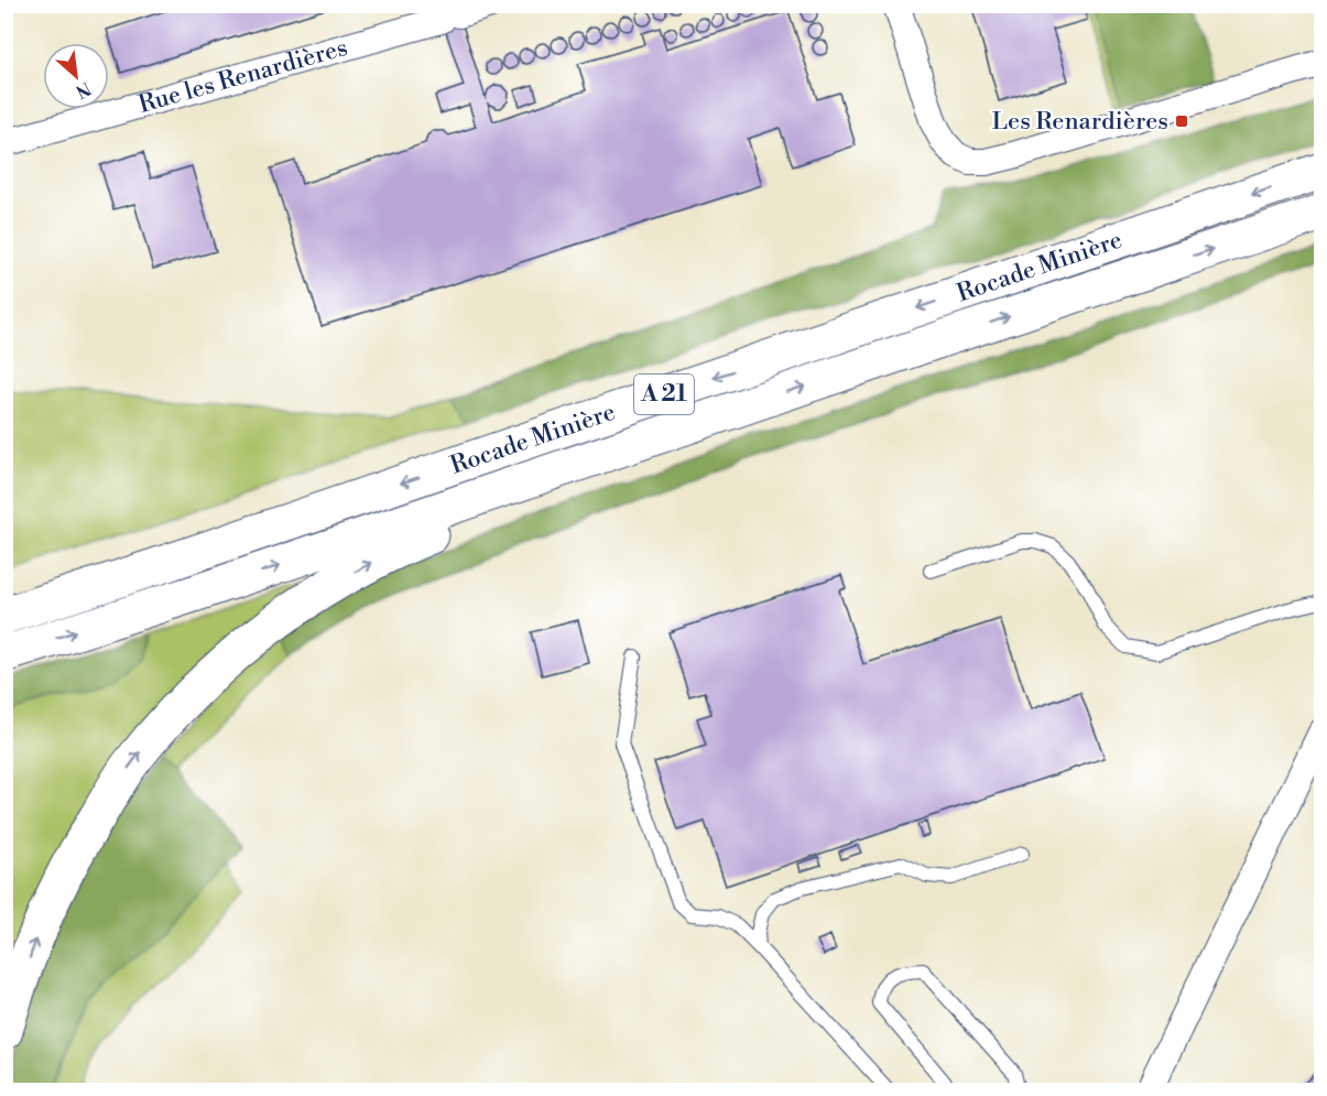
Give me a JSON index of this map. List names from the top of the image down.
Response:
{
  "streets": {
    "highway": ["Rocade Minière", "A 21"],
    "street": ["Rue les Renardières"]
  },
  "places": {
    "transit": ["Les Renardières"]
  },
  "north": "bottom right"
}
